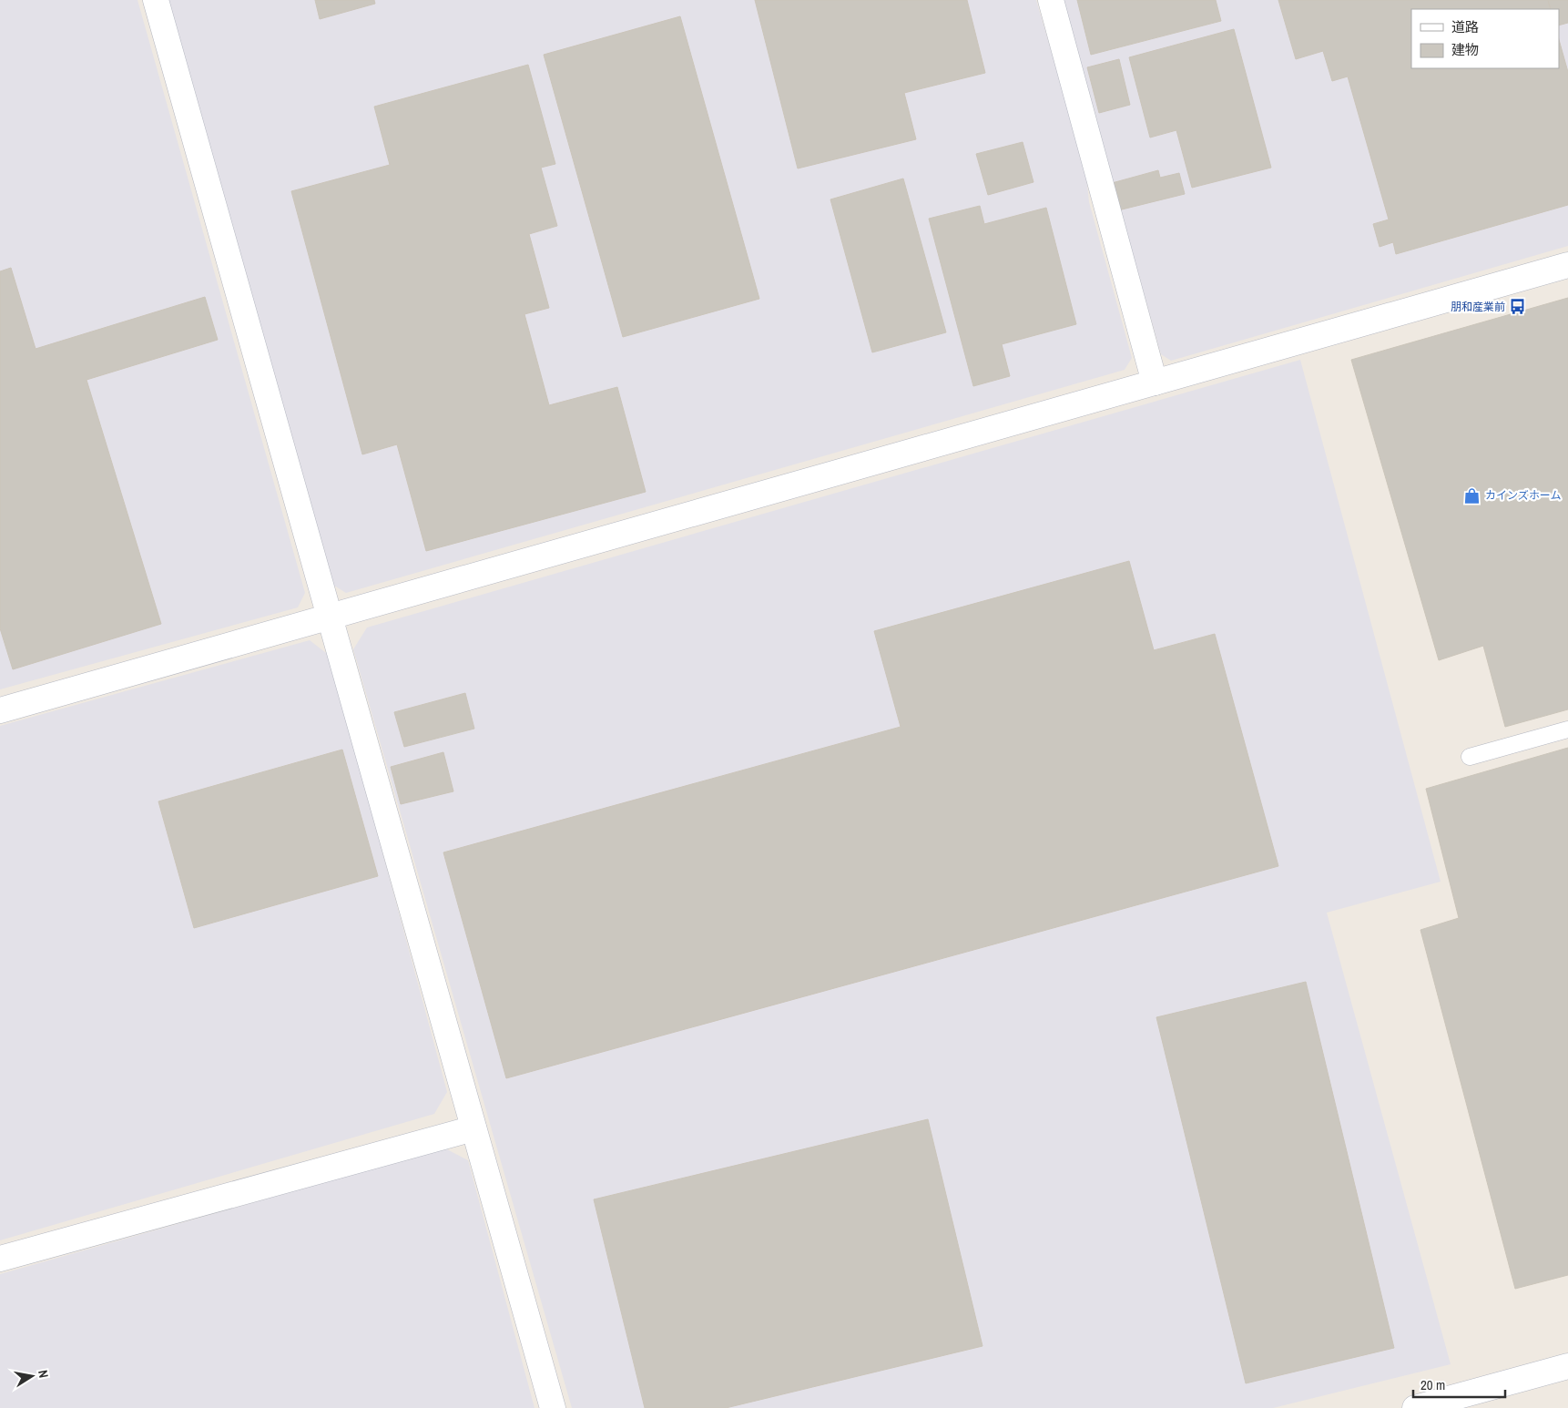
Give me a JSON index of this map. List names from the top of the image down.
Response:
{
  "places": {
    "bus stop": ["朋和産業前"],
    "shop": ["カインズホーム"]
  },
  "legend": ["道路", "建物"],
  "scale_bar": "20 m",
  "north": "right"
}
